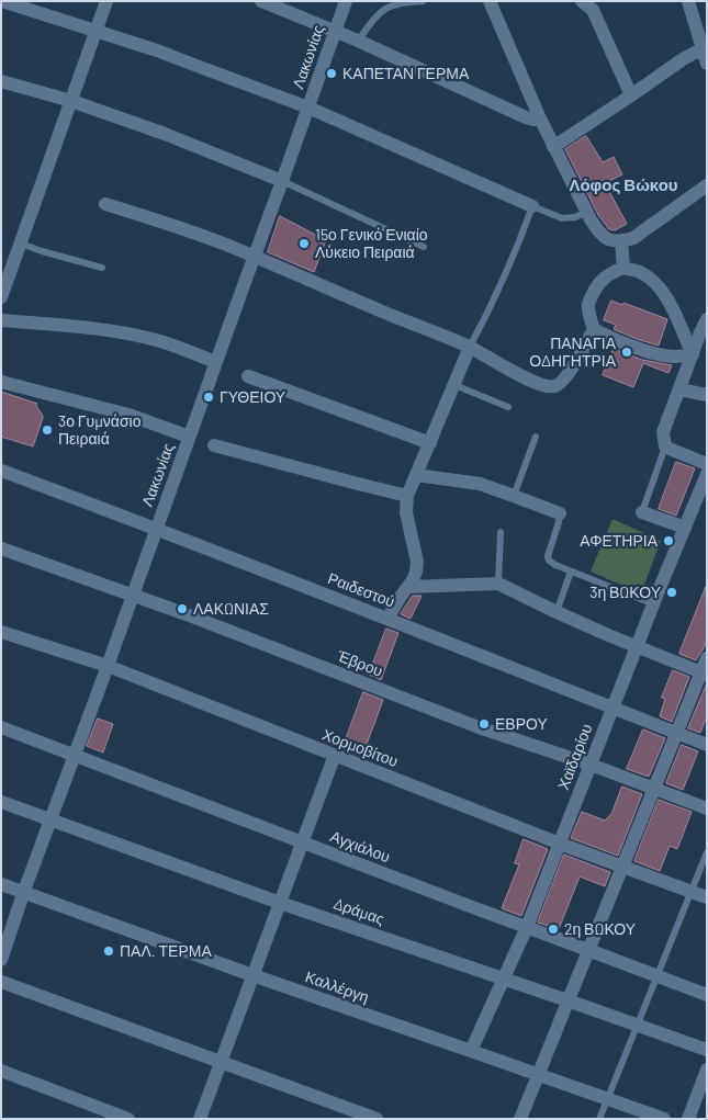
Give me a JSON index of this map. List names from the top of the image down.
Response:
{
  "streets": {
    "street": [
      "Λακωνίας",
      "Ραιδεστού",
      "Έβρου",
      "Χορμοβίτου",
      "Χαϊδαρίου",
      "Αγχιάλου",
      "Δράμας",
      "Καλλέργη"
    ]
  },
  "crossings": [
    ["Λακωνίας", "Ραιδεστού"],
    ["Λακωνίας", "Έβρου"],
    ["Λακωνίας", "Χορμοβίτου"],
    ["Λακωνίας", "Αγχιάλου"],
    ["Λακωνίας", "Δράμας"],
    ["Λακωνίας", "Καλλέργη"],
    ["Ραιδεστού", "Χαϊδαρίου"],
    ["Έβρου", "Χαϊδαρίου"],
    ["Χορμοβίτου", "Χαϊδαρίου"],
    ["Χαϊδαρίου", "Αγχιάλου"],
    ["Χαϊδαρίου", "Δράμας"],
    ["Χαϊδαρίου", "Καλλέργη"]
  ],
  "districts": ["Λόφος Βώκου"],
  "places": [
    "ΚΑΠΕΤΑΝ ΓΕΡΜΑ",
    "15ο Γενικό Ενιαίο Λύκειο Πειραιά",
    "ΠΑΝΑΓΙΑ ΟΔΗΓΗΤΡΙΑ",
    "ΓΥΘΕΙΟΥ",
    "3ο Γυμνάσιο Πειραιά",
    "ΑΦΕΤΗΡΙΑ",
    "3η ΒΩΚΟΥ",
    "ΛΑΚΩΝΙΑΣ",
    "ΕΒΡΟΥ",
    "2η ΒΩΚΟΥ",
    "ΠΑΛ. ΤΕΡΜΑ"
  ]
}
